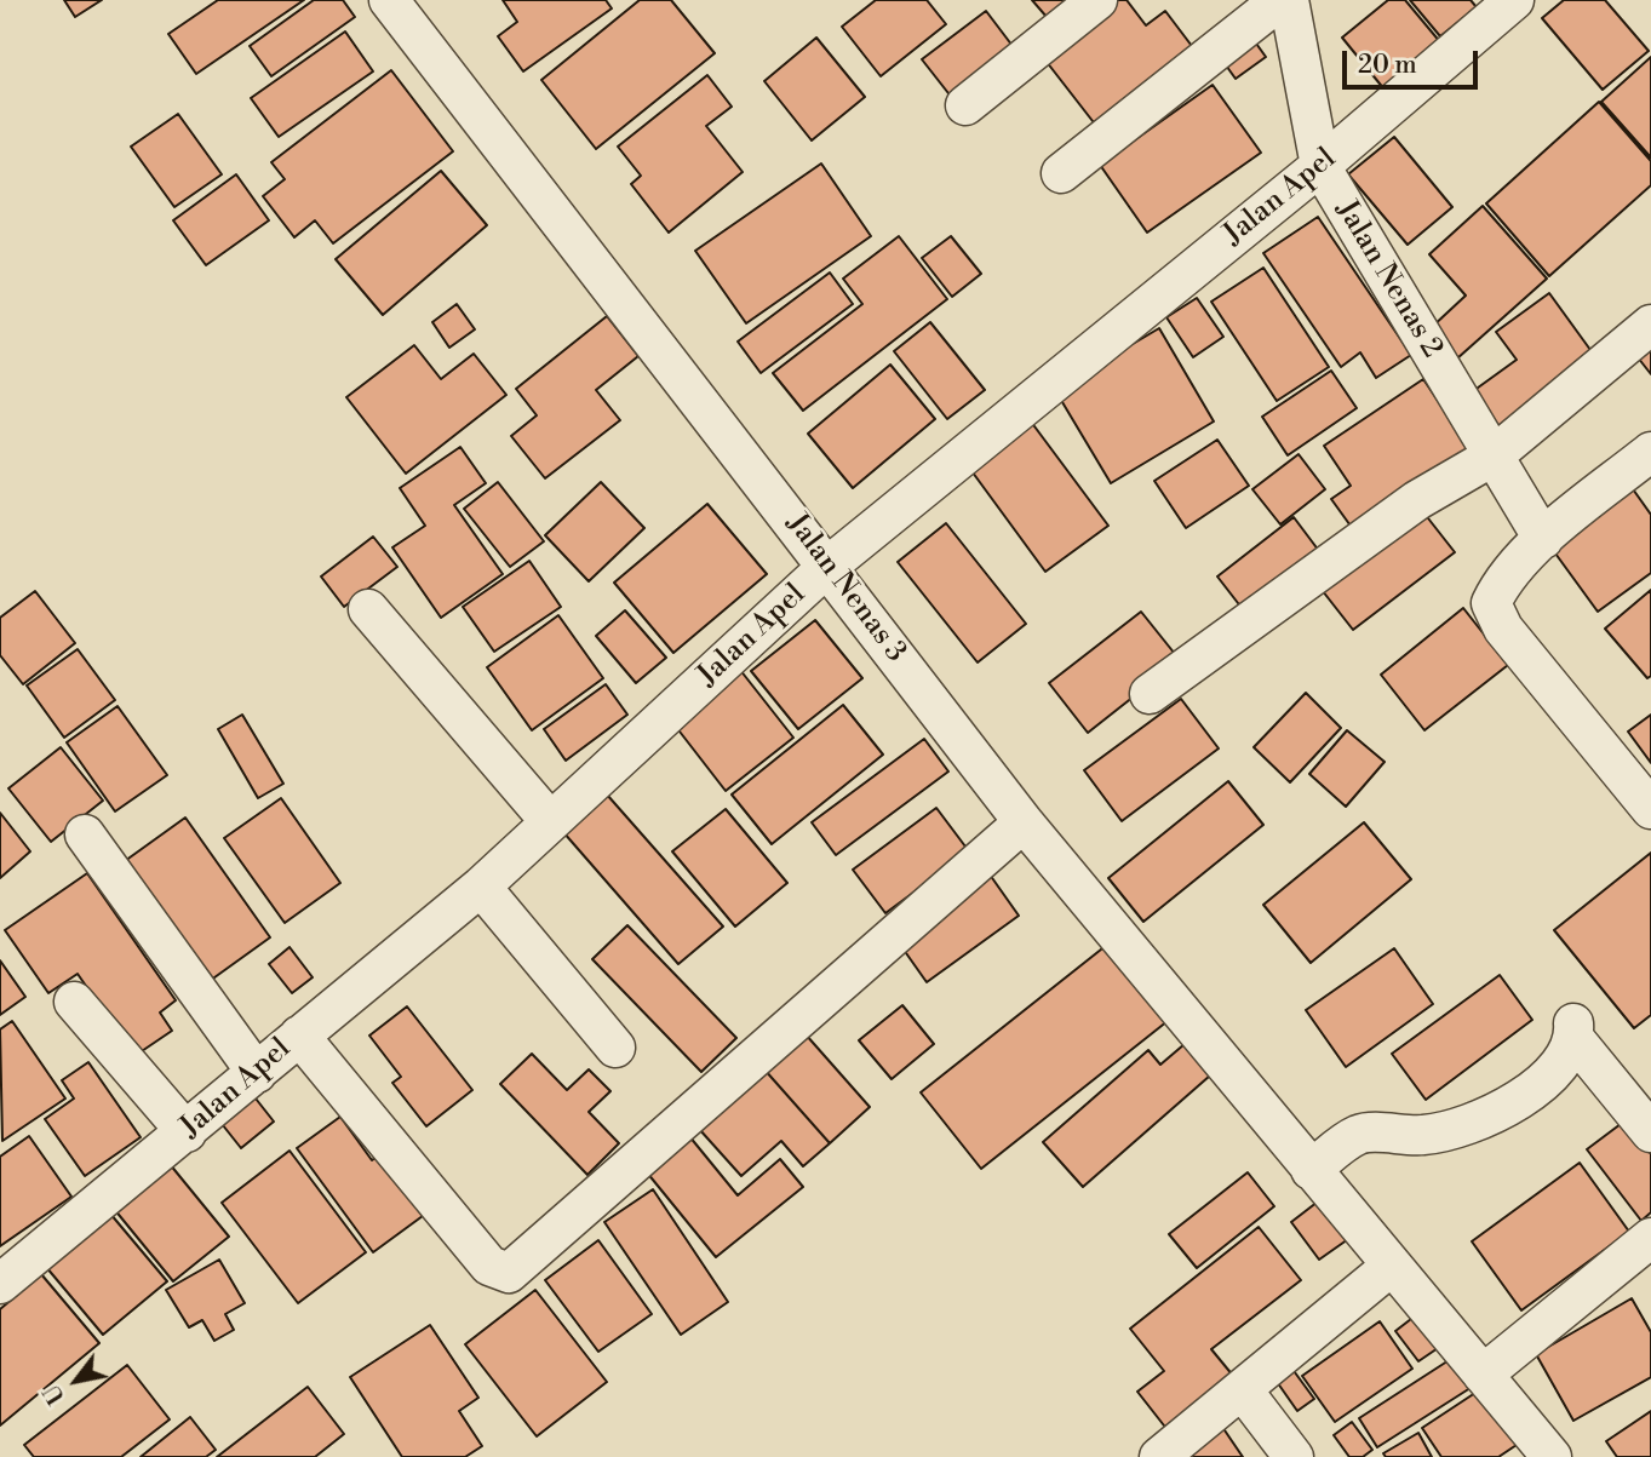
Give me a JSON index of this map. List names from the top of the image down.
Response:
{
  "streets": {
    "street": ["Jalan Apel", "Jalan Nenas 2", "Jalan Nenas 3"]
  },
  "crossings": [
    ["Jalan Apel", "Jalan Nenas 2"],
    ["Jalan Apel", "Jalan Nenas 3"]
  ],
  "scale_bar": "20 m",
  "north": "bottom left"
}
